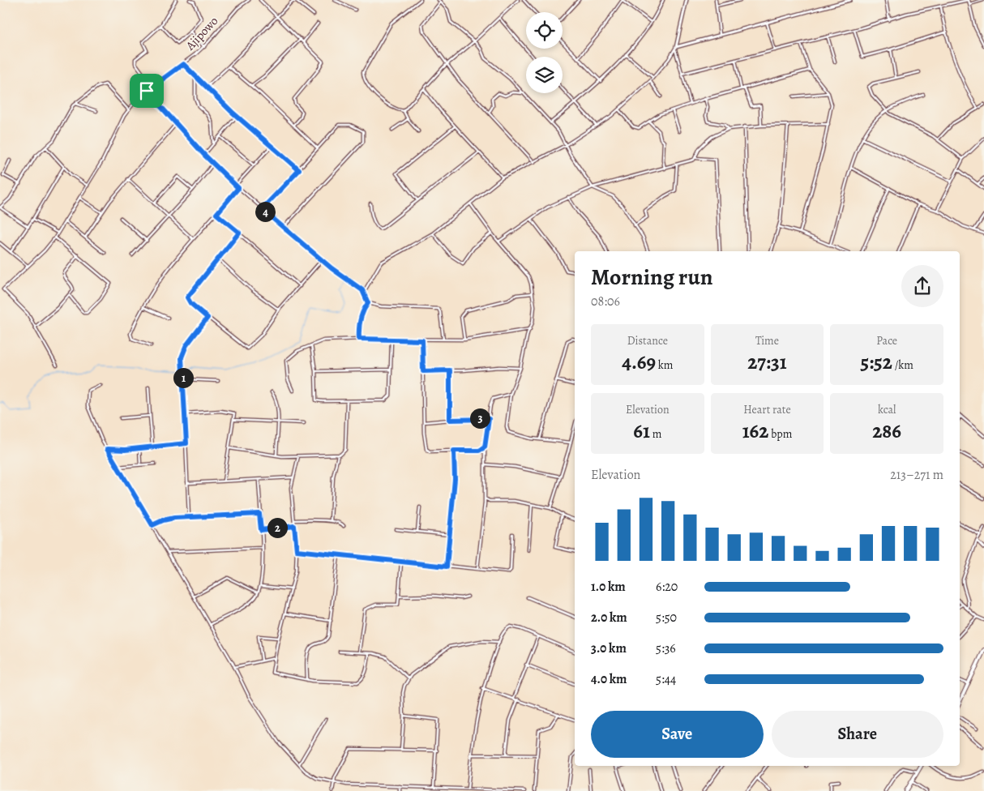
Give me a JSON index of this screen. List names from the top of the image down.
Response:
{
  "streets": {
    "street": ["Ajipowo"]
  },
  "page": {
    "pins": [
      "4",
      "1",
      "3",
      "2"
    ],
    "heading": ["Morning run", "08:06"],
    "stats": [
      ["Distance", "4.69 km"],
      ["Time", "27:31"],
      ["Pace", "5:52 /km"],
      ["Elevation", "61 m"],
      ["Heart rate", "162 bpm"],
      ["kcal", "286"]
    ],
    "chart": ["Elevation", "213–271 m"],
    "list": [
      {
        "name": "1.0 km",
        "note": "6:20"
      },
      {
        "name": "2.0 km",
        "note": "5:50"
      },
      {
        "name": "3.0 km",
        "note": "5:36"
      },
      {
        "name": "4.0 km",
        "note": "5:44"
      }
    ],
    "buttons": ["Save", "Share"]
  }
}
